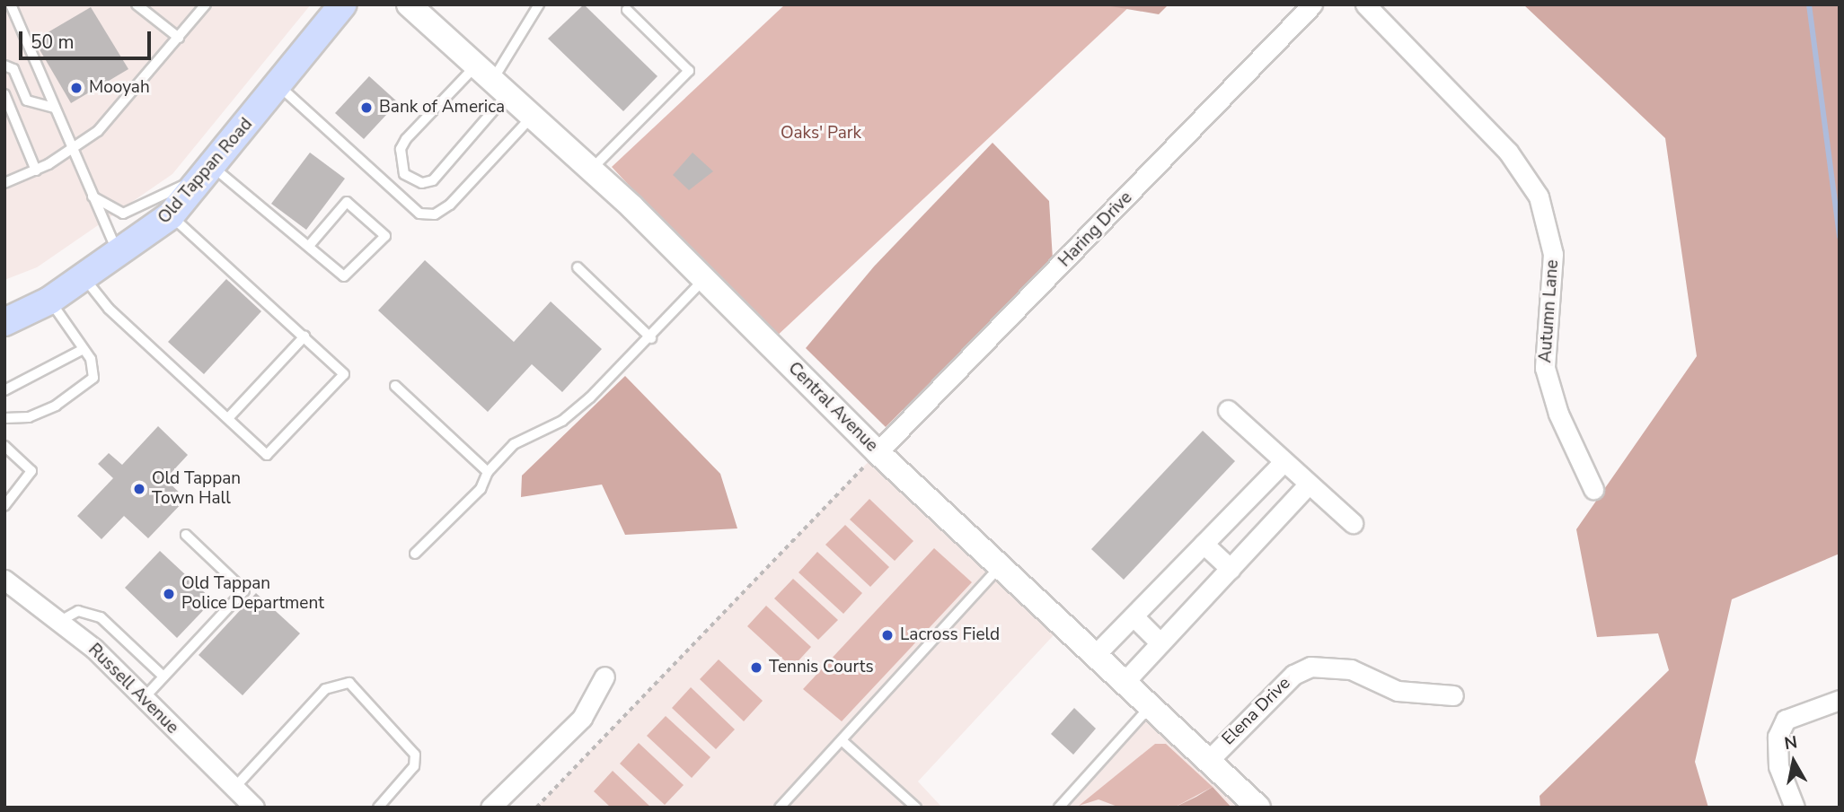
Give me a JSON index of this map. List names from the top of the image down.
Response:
{
  "streets": {
    "main road": ["Old Tappan Road"],
    "street": [
      "Haring Drive",
      "Autumn Lane",
      "Central Avenue",
      "Russell Avenue",
      "Elena Drive"
    ]
  },
  "crossings": [
    ["Haring Drive", "Central Avenue"],
    ["Central Avenue", "Elena Drive"]
  ],
  "parks": ["Oaks' Park"],
  "places": [
    "Mooyah",
    "Bank of America",
    "Old Tappan Town Hall",
    "Old Tappan Police Department",
    "Lacross Field",
    "Tennis Courts"
  ],
  "scale_bar": "50 m",
  "north": "top"
}
